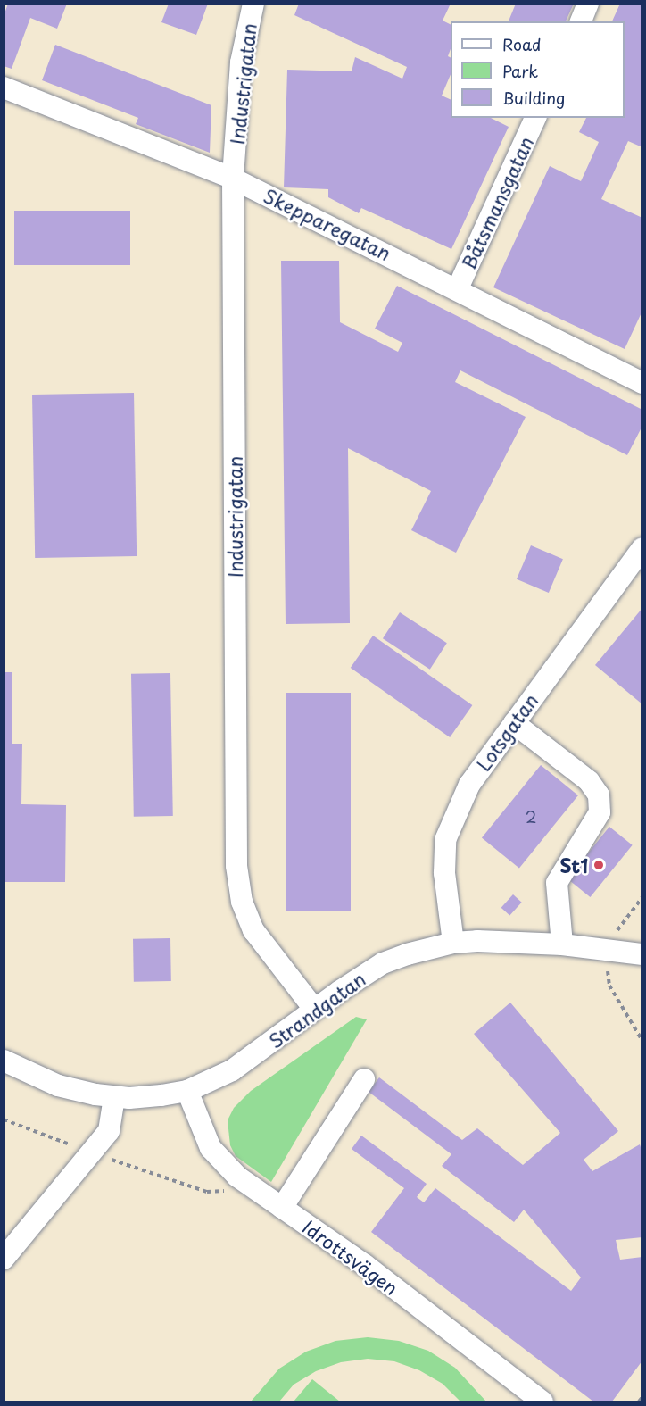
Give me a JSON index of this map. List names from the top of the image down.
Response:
{
  "streets": {
    "street": [
      "Industrigatan",
      "Båtsmansgatan",
      "Skepparegatan",
      "Lotsgatan",
      "Strandgatan",
      "Idrottsvägen"
    ]
  },
  "crossings": [
    ["Industrigatan", "Skepparegatan"],
    ["Industrigatan", "Strandgatan"],
    ["Båtsmansgatan", "Skepparegatan"],
    ["Lotsgatan", "Strandgatan"],
    ["Strandgatan", "Idrottsvägen"]
  ],
  "places": ["St1"],
  "house_numbers": ["2"],
  "legend": ["Road", "Park", "Building"]
}
